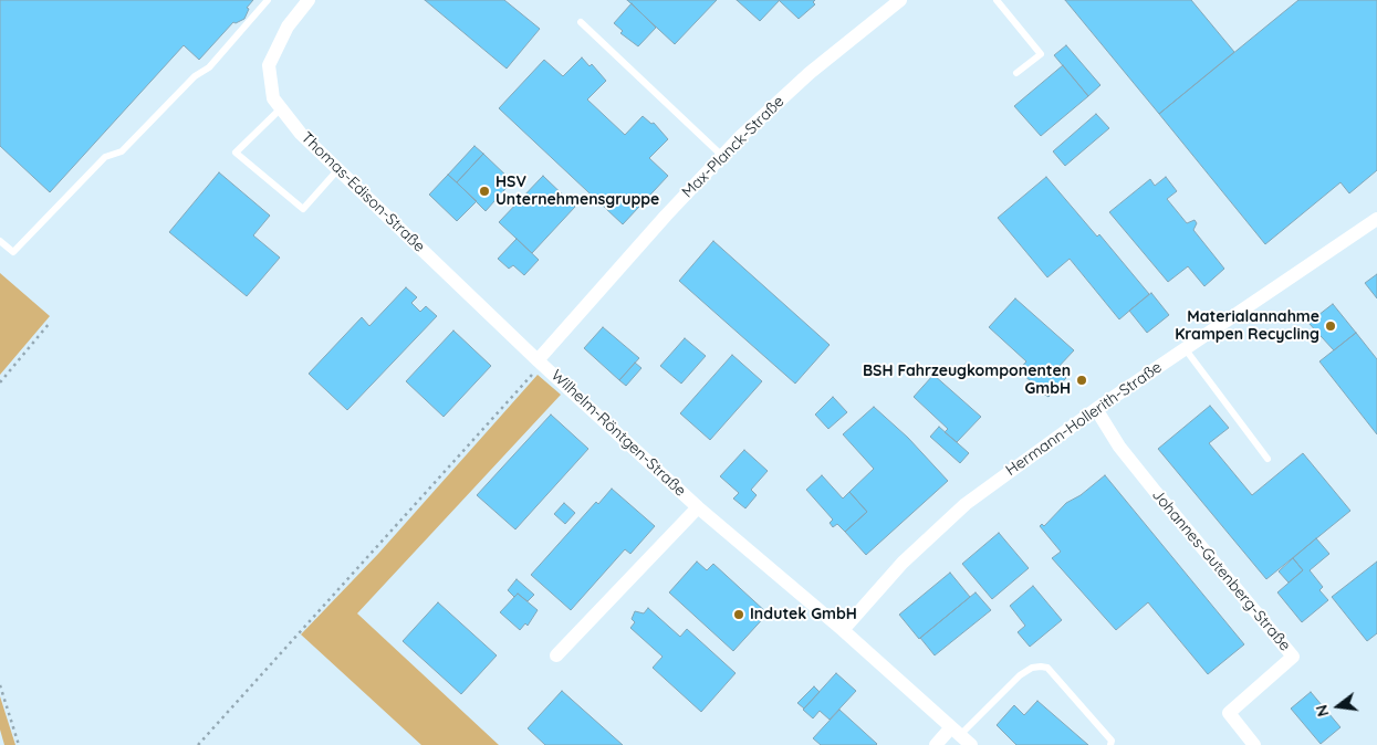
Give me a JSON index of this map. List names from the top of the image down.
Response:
{
  "streets": {
    "street": [
      "Max-Planck-Straße",
      "Thomas-Edison-Straße",
      "Hermann-Hollerith-Straße",
      "Wilhelm-Röntgen-Straße",
      "Johannes-Gutenberg-Straße"
    ]
  },
  "crossings": [
    ["Max-Planck-Straße", "Thomas-Edison-Straße"],
    ["Max-Planck-Straße", "Wilhelm-Röntgen-Straße"],
    ["Thomas-Edison-Straße", "Wilhelm-Röntgen-Straße"],
    ["Hermann-Hollerith-Straße", "Wilhelm-Röntgen-Straße"],
    ["Hermann-Hollerith-Straße", "Johannes-Gutenberg-Straße"]
  ],
  "places": [
    "HSV Unternehmensgruppe",
    "Materialannahme Krampen Recycling",
    "BSH Fahrzeugkomponenten GmbH",
    "Indutek GmbH"
  ],
  "north": "left"
}
